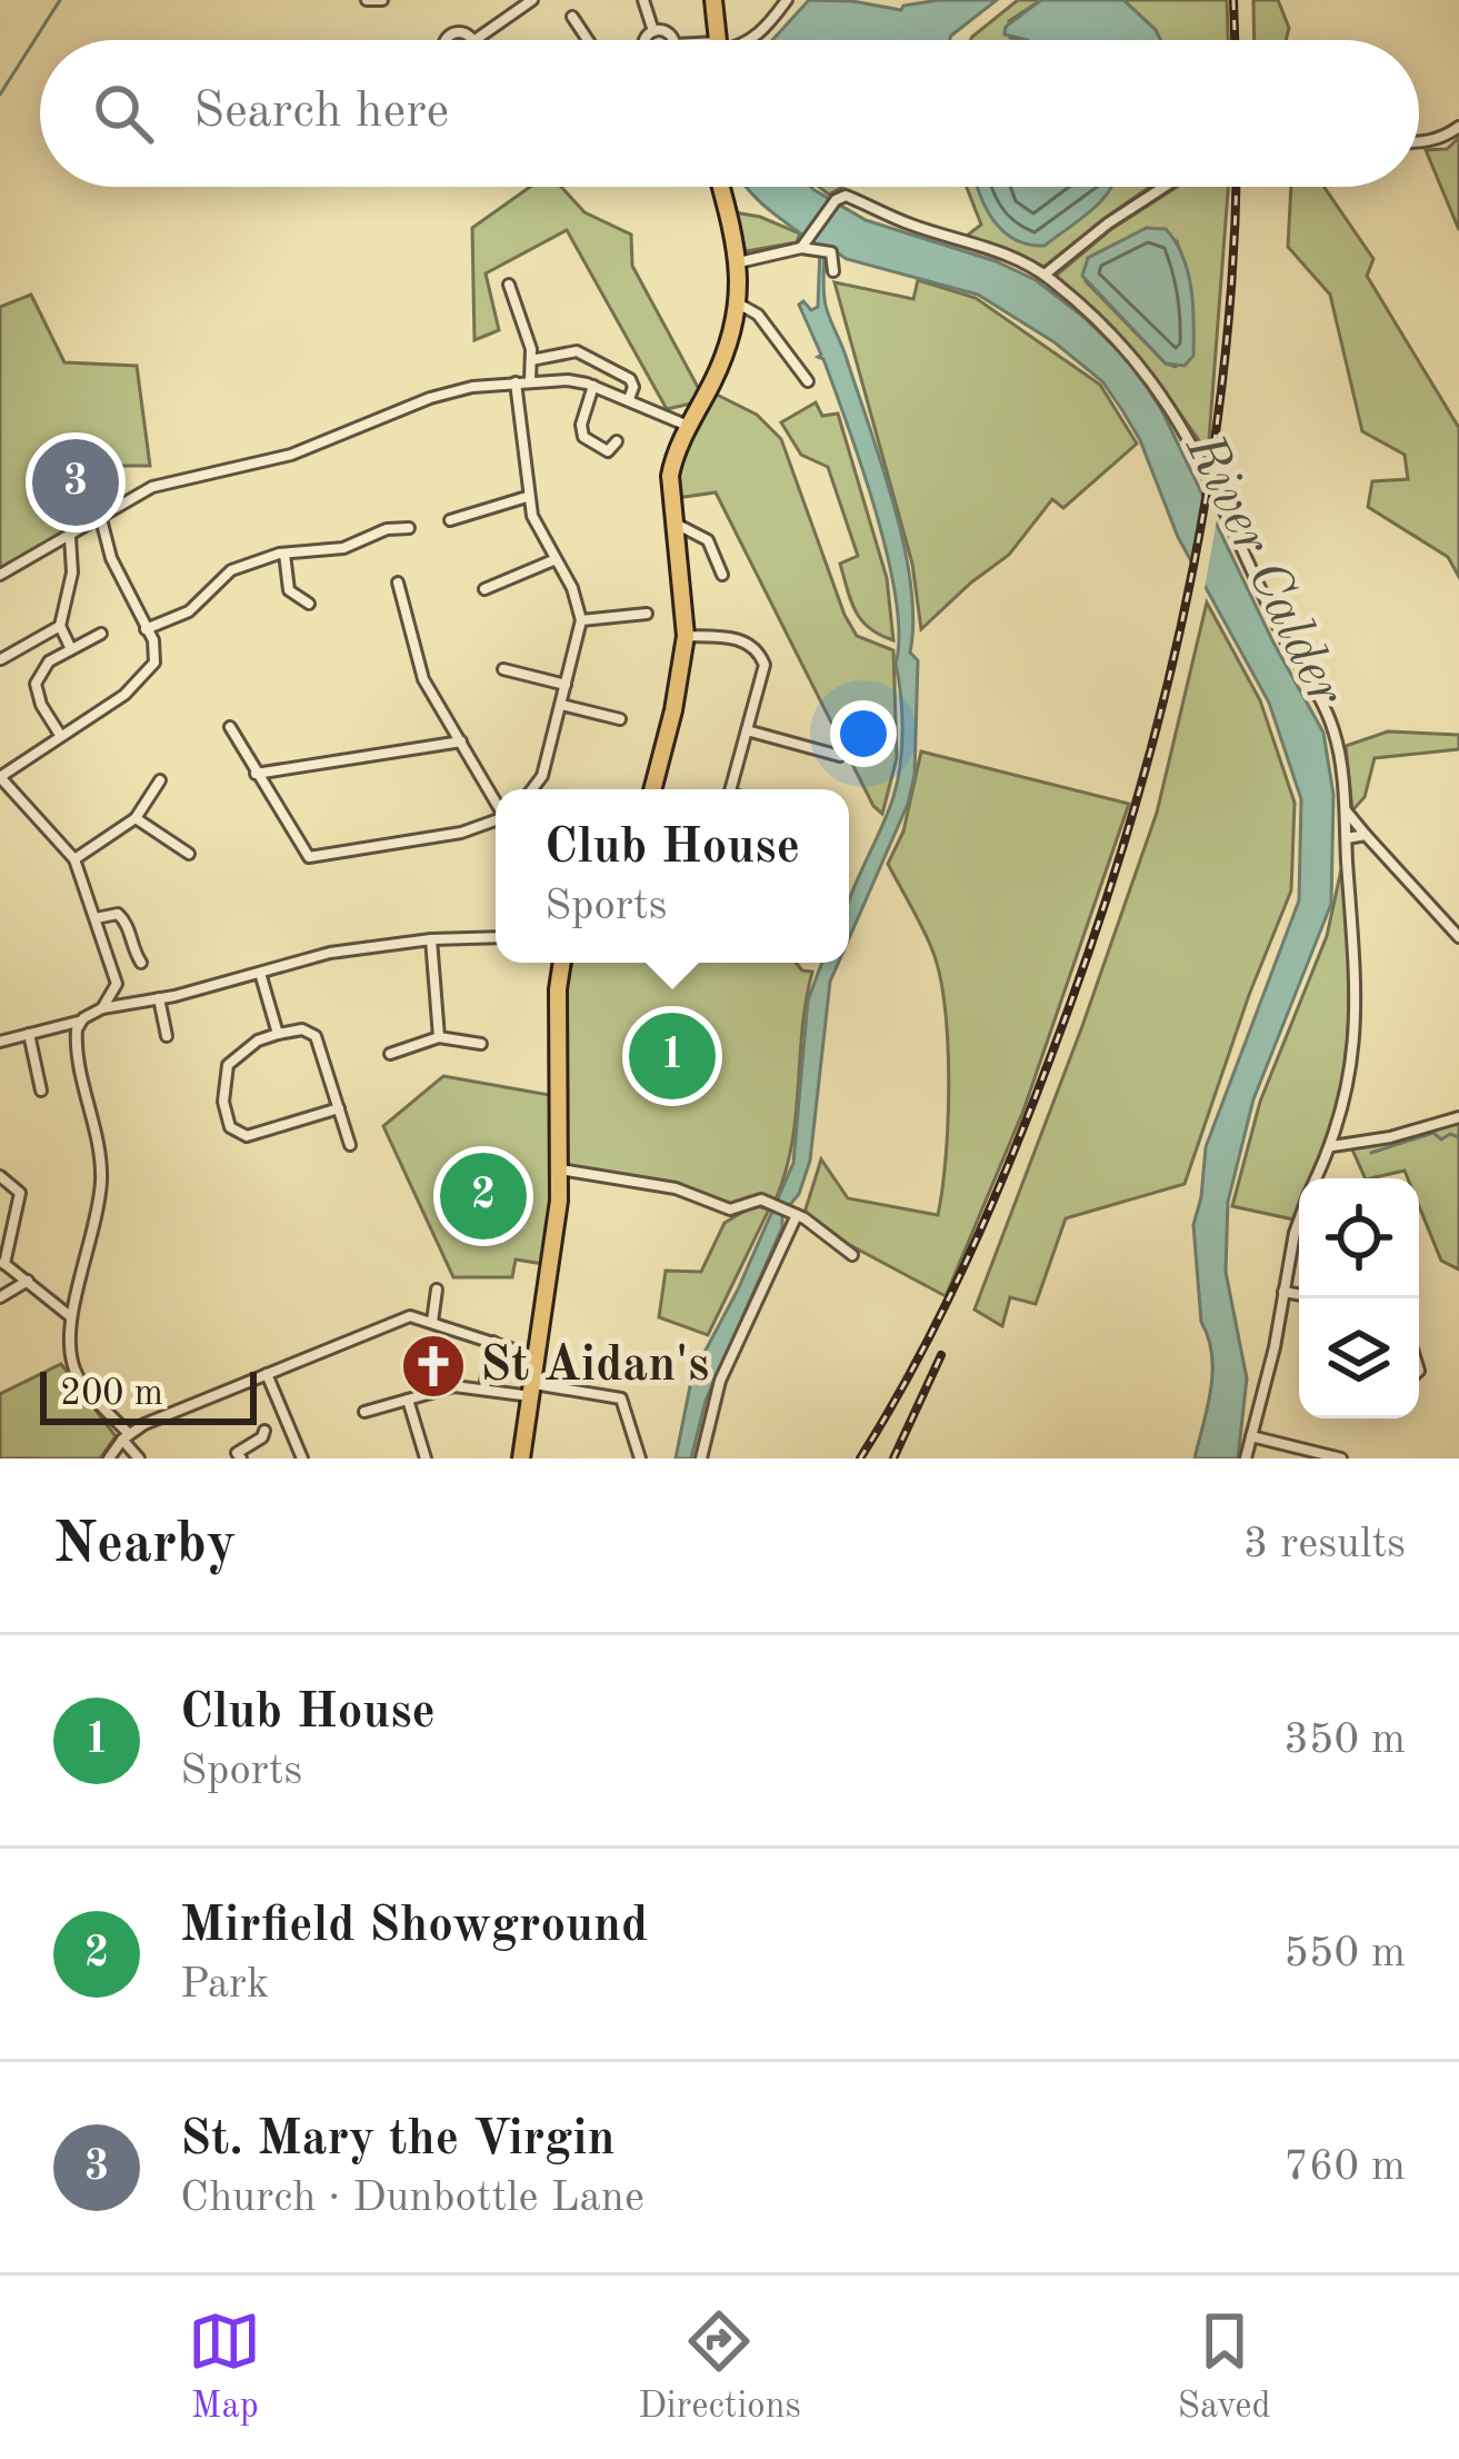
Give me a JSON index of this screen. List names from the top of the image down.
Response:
{
  "water": ["River Calder"],
  "places": {
    "church": ["St Aidan's"]
  },
  "scale_bar": "200 m",
  "page": {
    "search": "Search here",
    "pins": ["3", "1", "2"],
    "popup": ["Club House", "Sports"],
    "scale": "200 m",
    "heading": ["Nearby", "3 results"],
    "list": [
      {
        "mark": "1",
        "name": "Club House",
        "note": "Sports",
        "value": "350 m"
      },
      {
        "mark": "2",
        "name": "Mirfield Showground",
        "note": "Park",
        "value": "550 m"
      },
      {
        "mark": "3",
        "name": "St. Mary the Virgin",
        "note": "Church · Dunbottle Lane",
        "value": "760 m"
      }
    ],
    "nav": ["Map", "Directions", "Saved"]
  }
}
